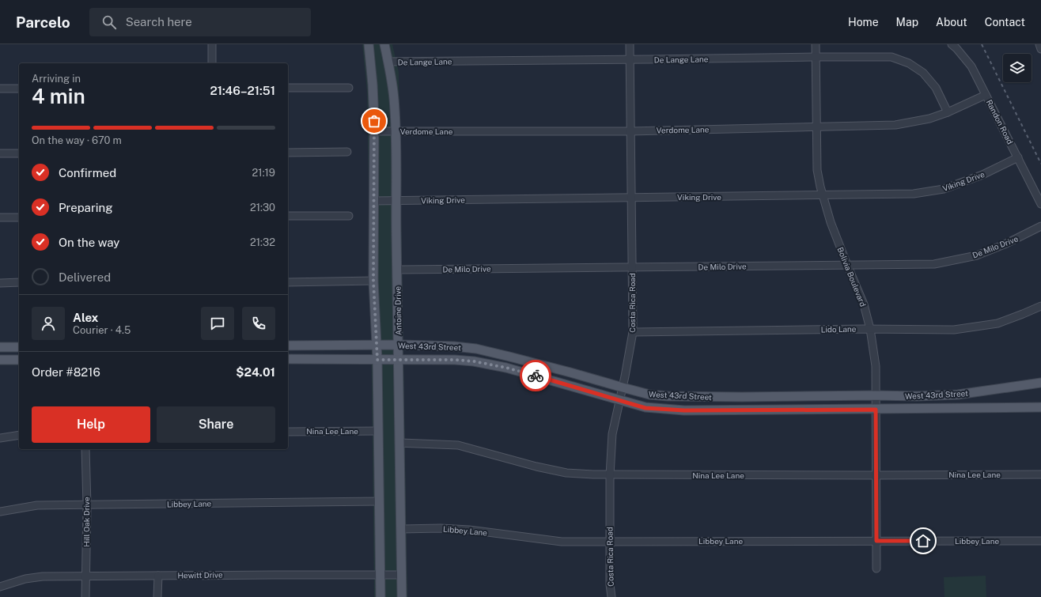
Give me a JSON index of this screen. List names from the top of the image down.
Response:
{
  "streets": {
    "main road": ["Antoine Drive", "West 43rd Street"],
    "street": [
      "De Lange Lane",
      "Randon Road",
      "Verdome Lane",
      "Viking Drive",
      "De Milo Drive",
      "Bolivia Boulevard",
      "Costa Rica Road",
      "Lido Lane",
      "Nina Lee Lane",
      "Libbey Lane",
      "Hill Oak Drive",
      "Hewitt Drive"
    ]
  },
  "crossings": [
    ["De Lange Lane", "Verdome Lane"],
    ["De Lange Lane", "Bolivia Boulevard"],
    ["De Lange Lane", "Costa Rica Road"],
    ["De Lange Lane", "Antoine Drive"],
    ["Randon Road", "Verdome Lane"],
    ["Randon Road", "Viking Drive"],
    ["Verdome Lane", "Bolivia Boulevard"],
    ["Verdome Lane", "Costa Rica Road"],
    ["Verdome Lane", "Antoine Drive"],
    ["Viking Drive", "Bolivia Boulevard"],
    ["Viking Drive", "Costa Rica Road"],
    ["Viking Drive", "Antoine Drive"],
    ["De Milo Drive", "Bolivia Boulevard"],
    ["De Milo Drive", "Costa Rica Road"],
    ["De Milo Drive", "Antoine Drive"],
    ["Bolivia Boulevard", "Lido Lane"],
    ["Bolivia Boulevard", "West 43rd Street"],
    ["Bolivia Boulevard", "Nina Lee Lane"],
    ["Bolivia Boulevard", "Libbey Lane"],
    ["Costa Rica Road", "Lido Lane"],
    ["Costa Rica Road", "West 43rd Street"],
    ["Costa Rica Road", "Nina Lee Lane"],
    ["Costa Rica Road", "Libbey Lane"],
    ["Antoine Drive", "West 43rd Street"],
    ["Antoine Drive", "Nina Lee Lane"],
    ["Antoine Drive", "Libbey Lane"],
    ["Antoine Drive", "Hewitt Drive"],
    ["Libbey Lane", "Hill Oak Drive"],
    ["Hill Oak Drive", "Hewitt Drive"]
  ],
  "page": {
    "header": "Parcelo",
    "search": "Search here",
    "nav": [
      "Home",
      "Map",
      "About",
      "Contact"
    ],
    "heading": ["4 min", "Arriving in", "21:46–21:51"],
    "panel": [
      "Alex",
      "Courier · 4.5",
      "Order #8216",
      "$24.01"
    ],
    "bar": "On the way · 670 m",
    "list": [
      ["Confirmed", "21:19"],
      ["Preparing", "21:30"],
      ["On the way", "21:32"],
      "Delivered"
    ],
    "buttons": ["Help", "Share"]
  }
}
